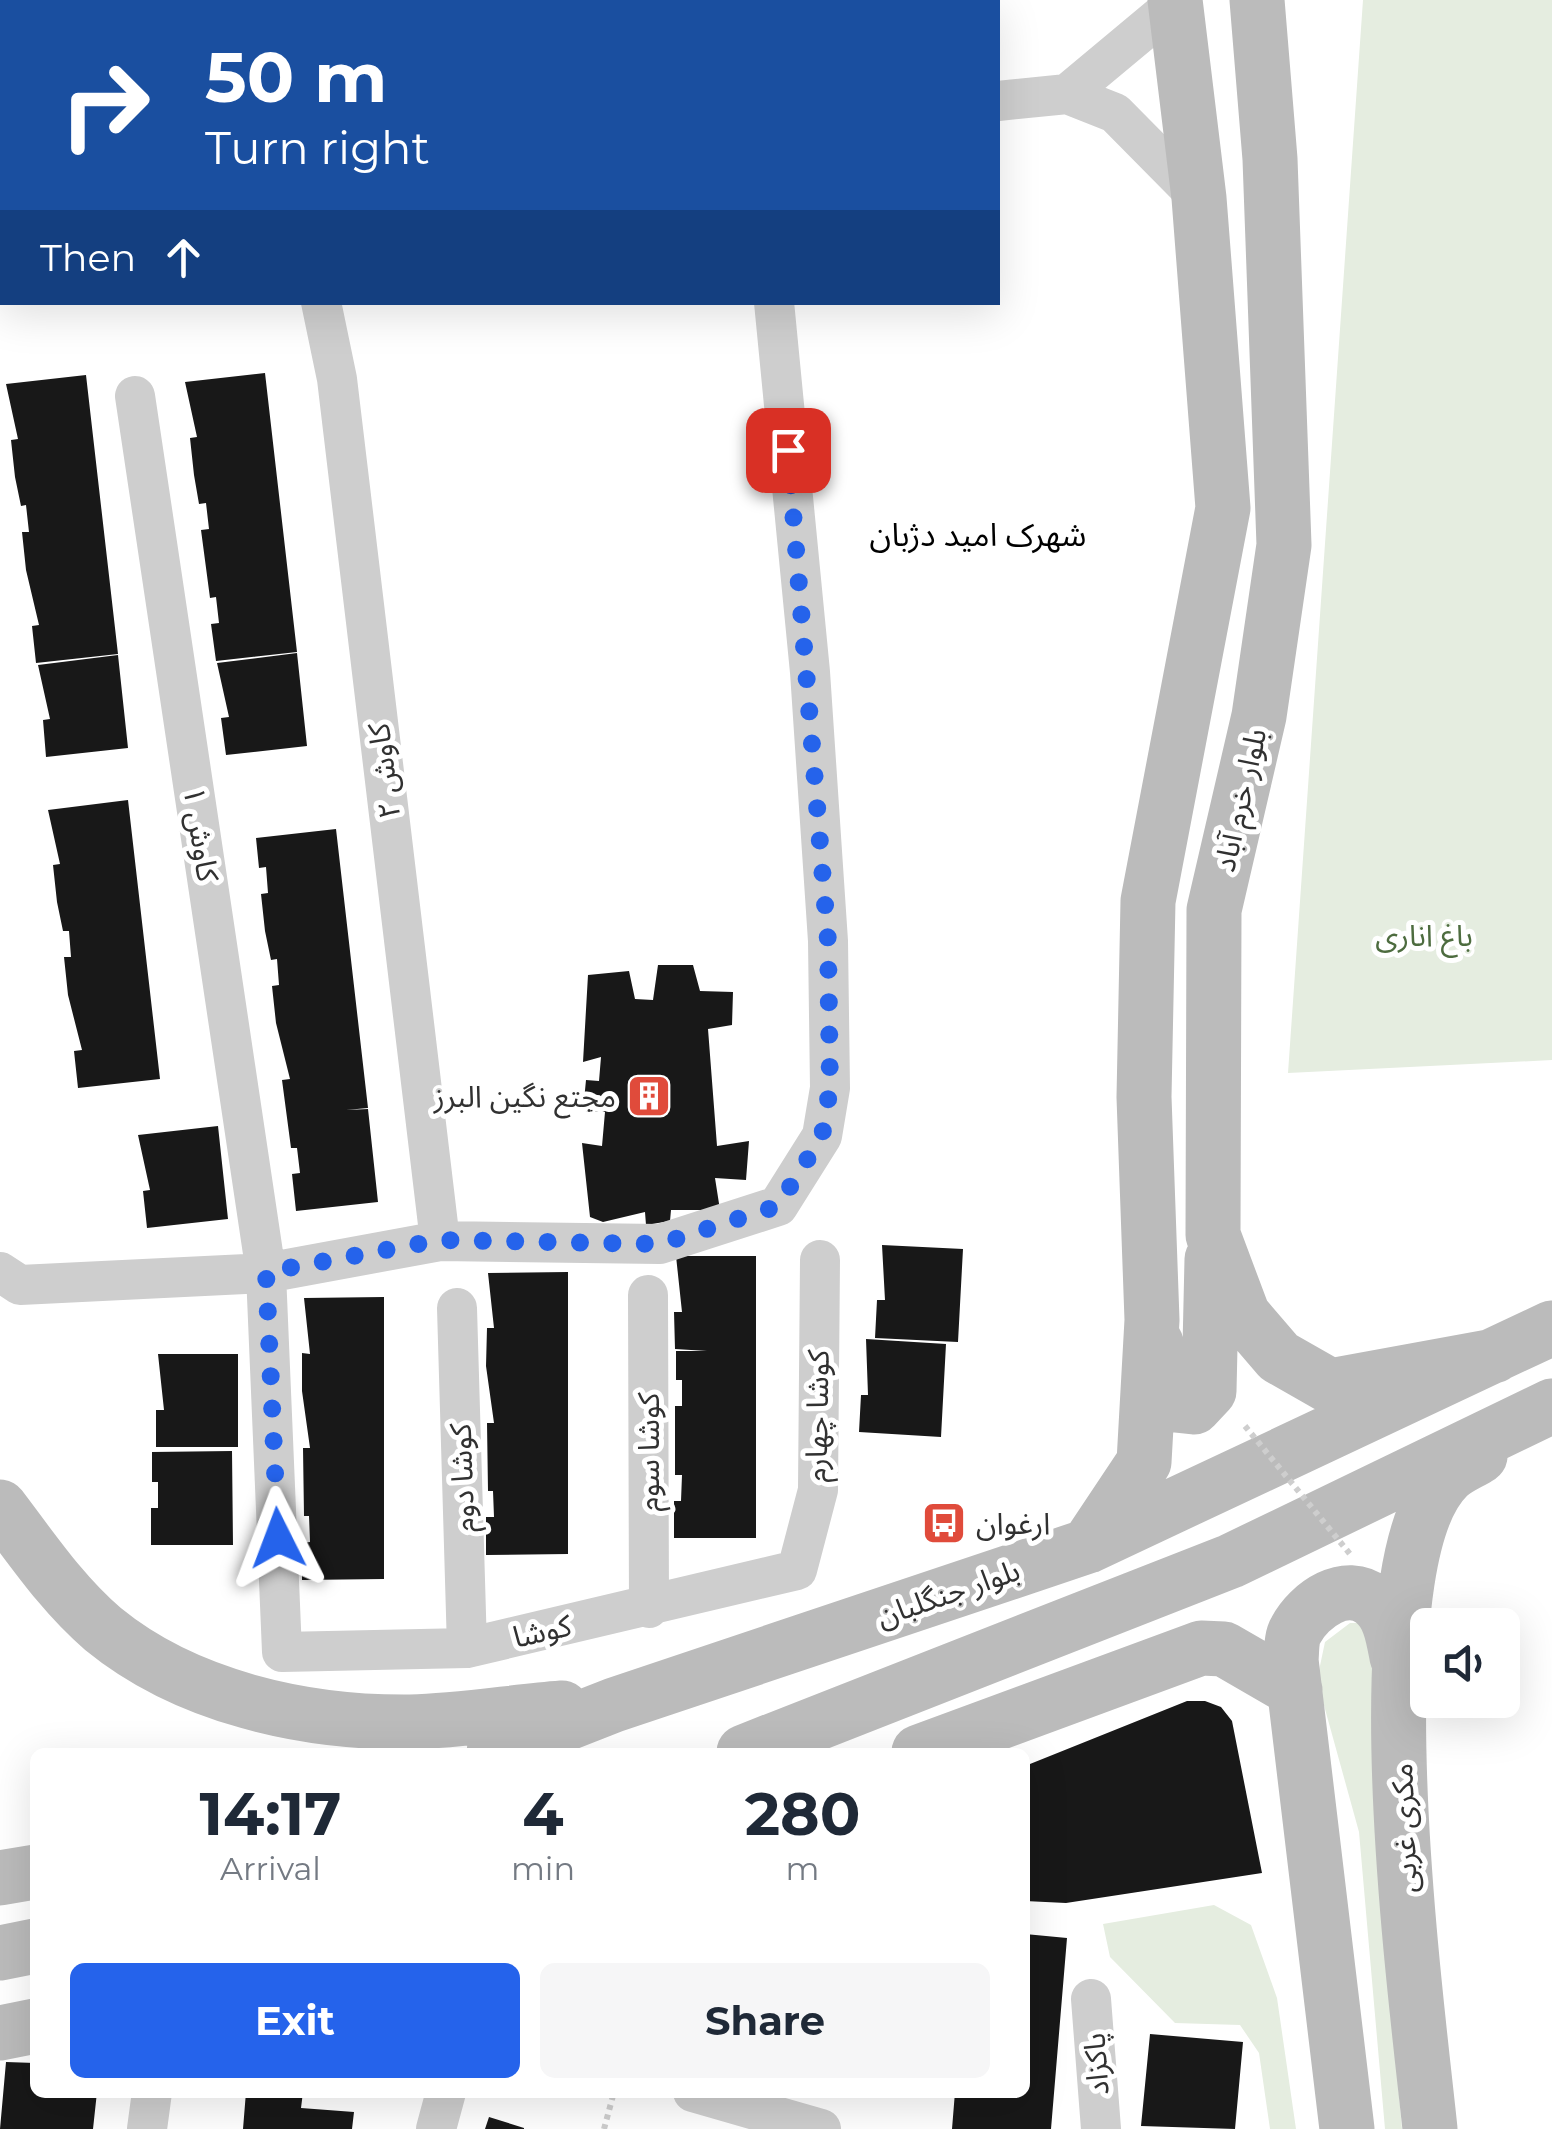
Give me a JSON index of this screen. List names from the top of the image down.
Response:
{
  "streets": {
    "street": [
      "کاوش ۲",
      "بلوار خرم آباد",
      "کاوش ۱",
      "کوشا چهارم",
      "کوشا سوم",
      "کوشا دوم",
      "بلوار جنگلبان",
      "کوشا",
      "مکری غربی",
      "پاکزاد"
    ]
  },
  "crossings": [
    ["بلوار خرم آباد", "بلوار جنگلبان"],
    ["کاوش ۱", "کوشا"],
    ["کوشا چهارم", "کوشا"],
    ["کوشا سوم", "کوشا"],
    ["کوشا دوم", "کوشا"]
  ],
  "districts": ["شهرک امید دژبان"],
  "parks": ["باغ اناری"],
  "places": {
    "building": ["مجتع نگین البرز"],
    "bus stop": ["ارغوان"]
  },
  "page": {
    "turn": ["50 m", "Turn right"],
    "then": "Then",
    "eta": [
      "14:17",
      "Arrival",
      "4",
      "min",
      "280",
      "m"
    ],
    "buttons": ["Exit", "Share"]
  }
}
